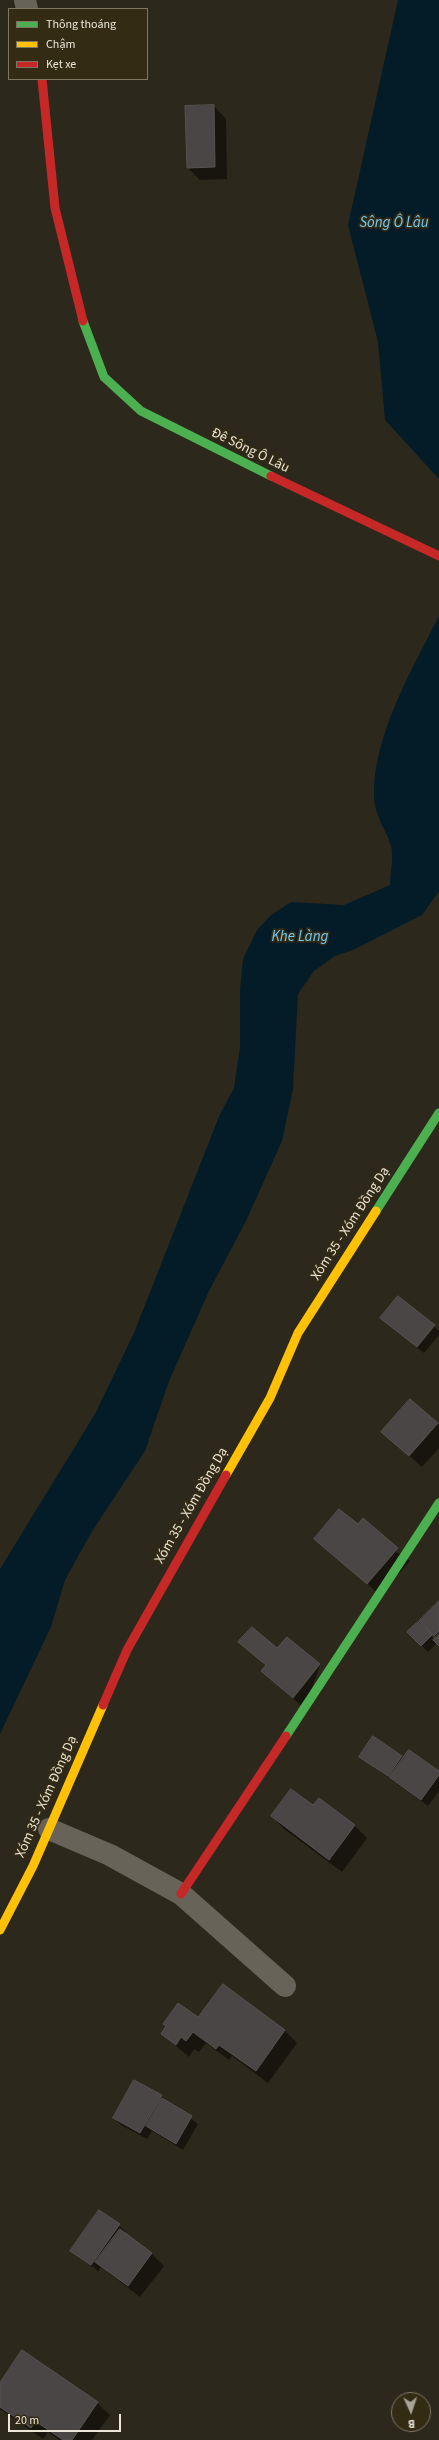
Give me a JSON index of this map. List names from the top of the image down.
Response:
{
  "streets": {
    "street": ["Đê Sông Ô Lâu", "Xóm 35 - Xóm Đồng Dạ"]
  },
  "water": ["Sông Ô Lâu", "Khe Làng"],
  "legend": ["Thông thoáng", "Chậm", "Kẹt xe"],
  "scale_bar": "20 m",
  "north": "bottom"
}
